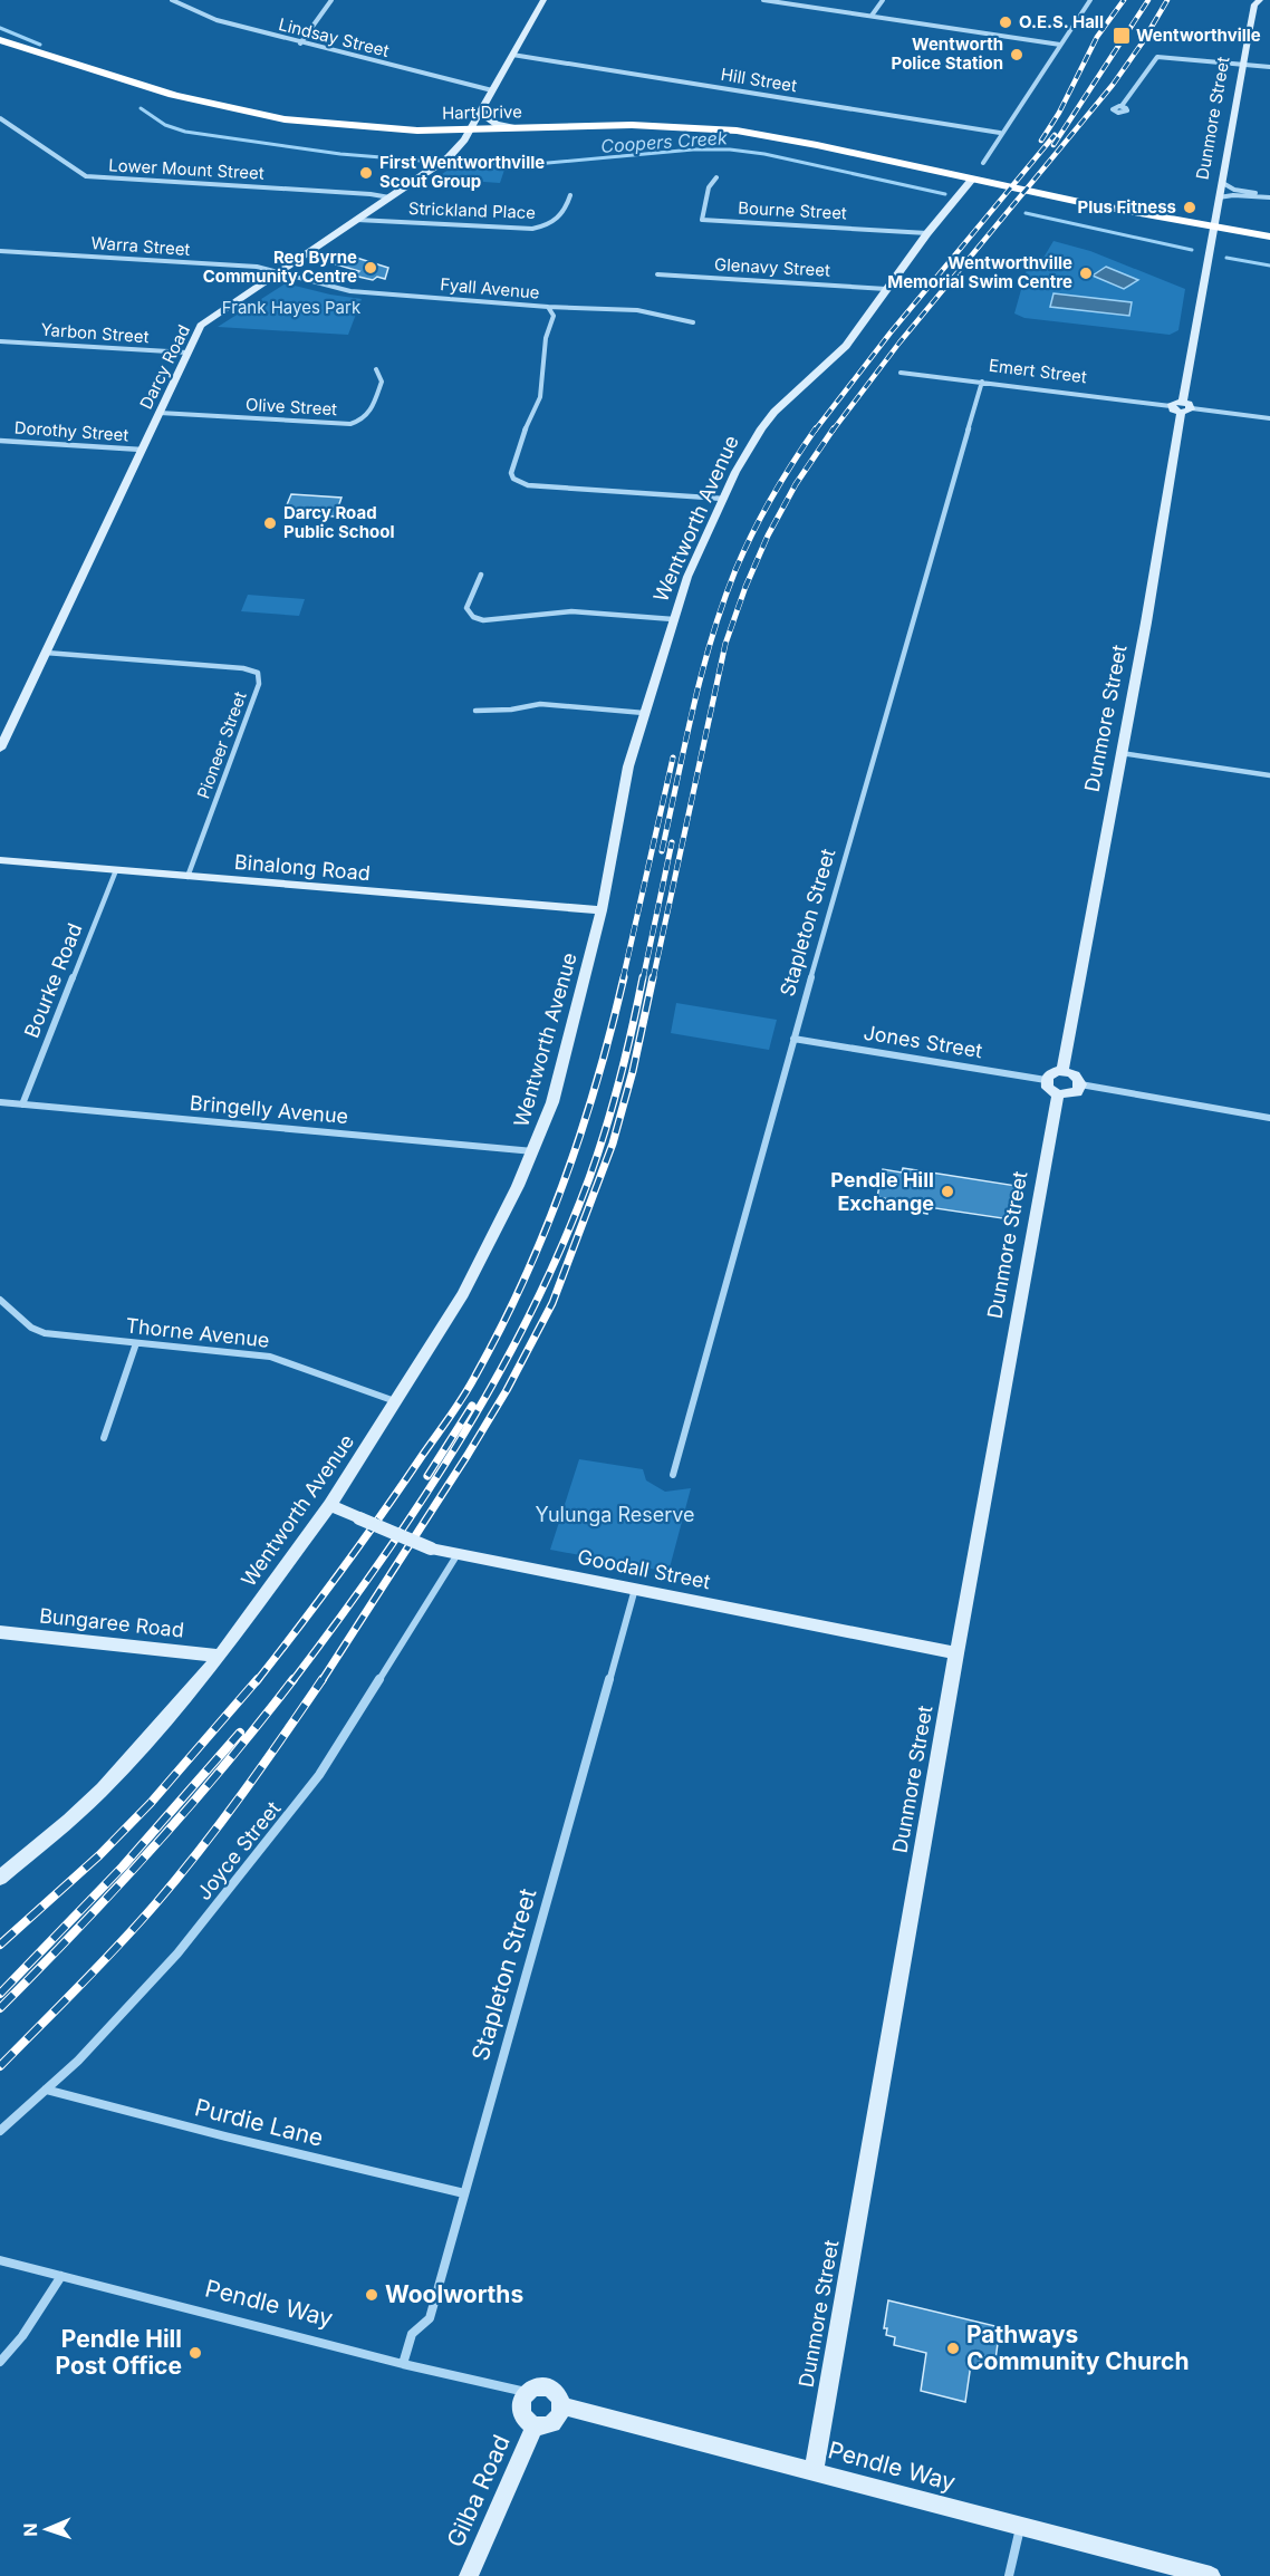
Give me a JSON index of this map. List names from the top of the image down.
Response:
{
  "streets": {
    "highway": ["Hart Drive"],
    "main road": [
      "Dunmore Street",
      "Darcy Road",
      "Wentworth Avenue",
      "Binalong Road",
      "Goodall Street",
      "Bungaree Road",
      "Pendle Way",
      "Gilba Road"
    ],
    "street": [
      "Lindsay Street",
      "Hill Street",
      "Lower Mount Street",
      "Strickland Place",
      "Bourne Street",
      "Warra Street",
      "Glenavy Street",
      "Fyall Avenue",
      "Yarbon Street",
      "Emert Street",
      "Olive Street",
      "Dorothy Street",
      "Pioneer Street",
      "Stapleton Street",
      "Bourke Road",
      "Jones Street",
      "Bringelly Avenue",
      "Thorne Avenue",
      "Joyce Street",
      "Purdie Lane"
    ]
  },
  "crossings": [
    ["Lindsay Street", "Darcy Road"],
    ["Hill Street", "Darcy Road"],
    ["Hart Drive", "Darcy Road"],
    ["Hart Drive", "Wentworth Avenue"],
    ["Dunmore Street", "Emert Street"],
    ["Dunmore Street", "Jones Street"],
    ["Dunmore Street", "Goodall Street"],
    ["Dunmore Street", "Pendle Way"],
    ["Lower Mount Street", "Darcy Road"],
    ["Strickland Place", "Darcy Road"],
    ["Bourne Street", "Wentworth Avenue"],
    ["Warra Street", "Fyall Avenue"],
    ["Warra Street", "Darcy Road"],
    ["Glenavy Street", "Wentworth Avenue"],
    ["Fyall Avenue", "Darcy Road"],
    ["Fyall Avenue", "Wentworth Avenue"],
    ["Yarbon Street", "Darcy Road"],
    ["Darcy Road", "Olive Street"],
    ["Darcy Road", "Dorothy Street"],
    ["Darcy Road", "Pioneer Street"],
    ["Emert Street", "Stapleton Street"],
    ["Wentworth Avenue", "Binalong Road"],
    ["Wentworth Avenue", "Bringelly Avenue"],
    ["Wentworth Avenue", "Thorne Avenue"],
    ["Wentworth Avenue", "Goodall Street"],
    ["Wentworth Avenue", "Bungaree Road"],
    ["Pioneer Street", "Binalong Road"],
    ["Binalong Road", "Bourke Road"],
    ["Stapleton Street", "Jones Street"],
    ["Stapleton Street", "Goodall Street"],
    ["Stapleton Street", "Purdie Lane"],
    ["Stapleton Street", "Pendle Way"],
    ["Bourke Road", "Bringelly Avenue"],
    ["Goodall Street", "Joyce Street"],
    ["Joyce Street", "Purdie Lane"],
    ["Pendle Way", "Gilba Road"]
  ],
  "water": ["Coopers Creek"],
  "parks": ["Frank Hayes Park", "Yulunga Reserve"],
  "places": {
    "other": [
      "O.E.S. Hall",
      "Wentworth Police Station",
      "First Wentworthville Scout Group",
      "Plus Fitness",
      "Reg Byrne Community Centre",
      "Wentworthville Memorial Swim Centre",
      "Darcy Road Public School",
      "Pendle Hill Exchange",
      "Woolworths",
      "Pathways Community Church",
      "Pendle Hill Post Office"
    ],
    "transit": ["Wentworthville"]
  },
  "north": "left"
}
